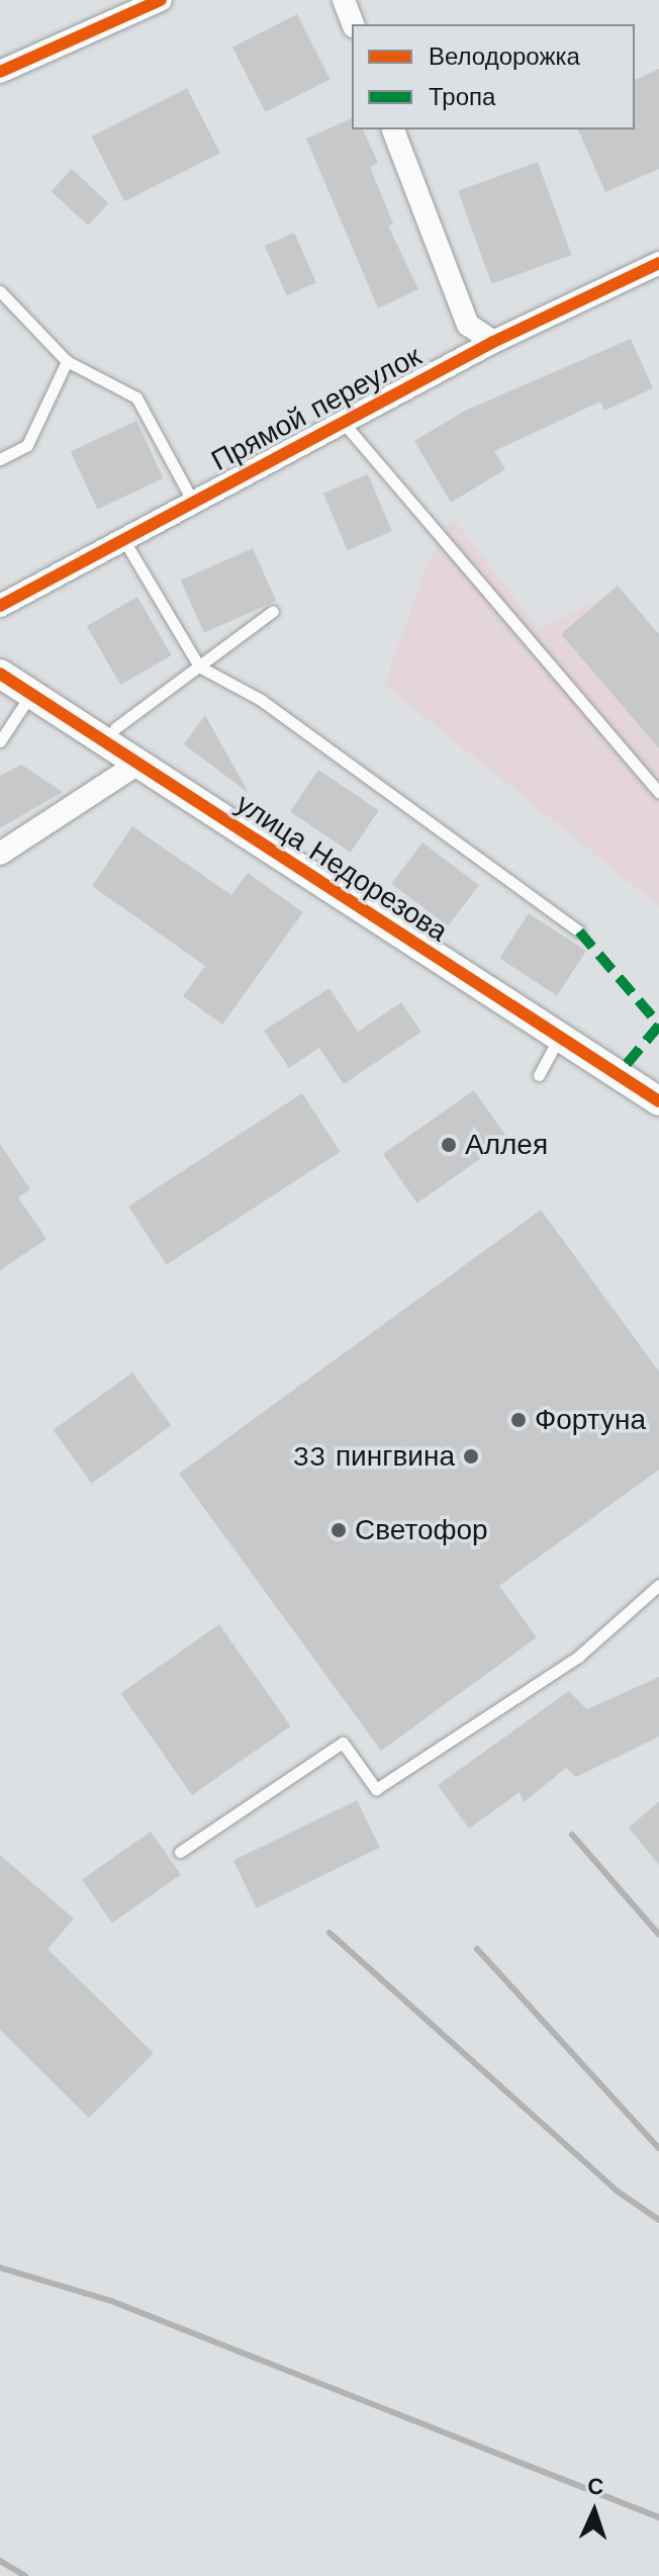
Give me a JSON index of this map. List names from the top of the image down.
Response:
{
  "streets": {
    "street": ["Прямой переулок", "улица Недорезова"]
  },
  "places": [
    "Аллея",
    "Фортуна",
    "33 пингвина",
    "Светофор"
  ],
  "legend": ["Велодорожка", "Тропа"],
  "north": "top"
}
